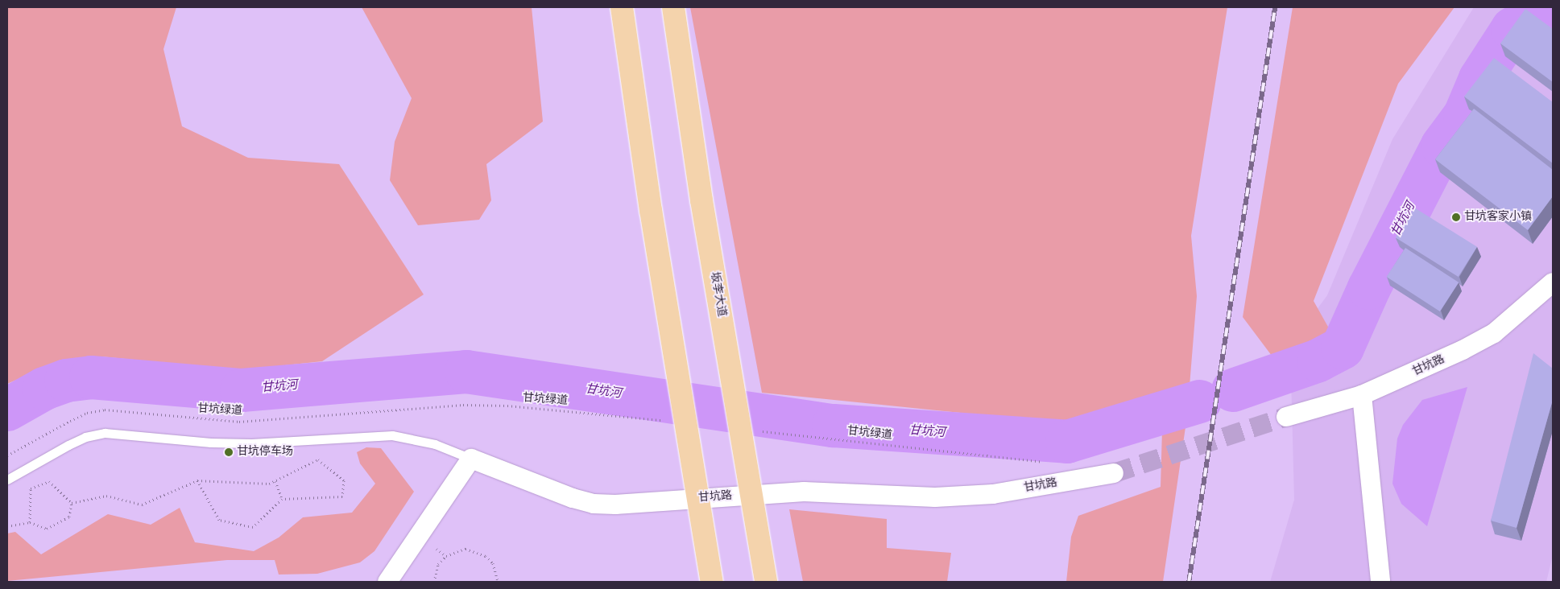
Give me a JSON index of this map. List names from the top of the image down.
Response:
{
  "streets": {
    "main road": ["坂李大道"],
    "street": ["甘坑路"],
    "path": ["甘坑绿道"]
  },
  "water": ["甘坑河"],
  "places": ["甘坑客家小镇", "甘坑停车场"]
}
